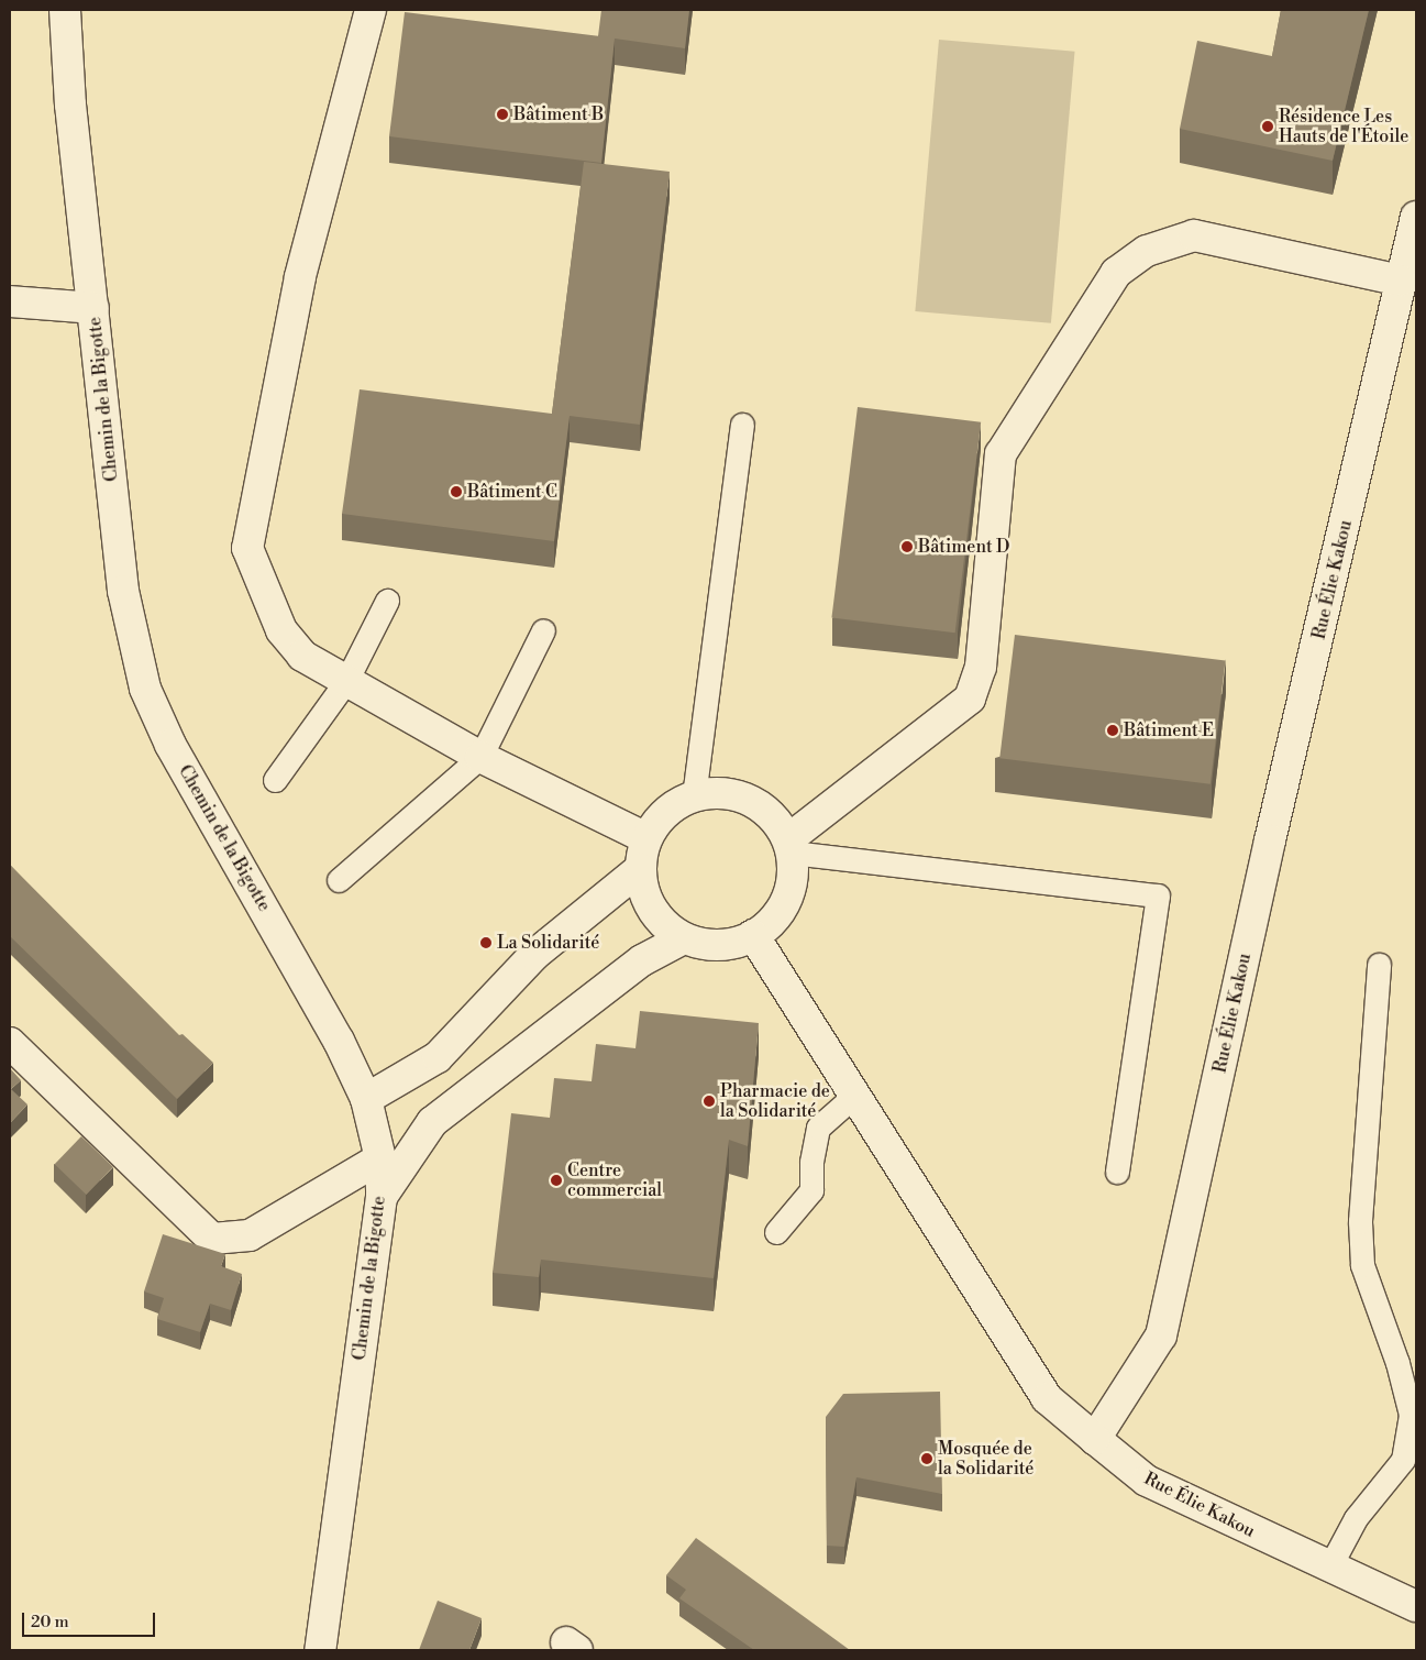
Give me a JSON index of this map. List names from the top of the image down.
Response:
{
  "streets": {
    "street": ["Chemin de la Bigotte", "Rue Élie Kakou"]
  },
  "places": [
    "Bâtiment B",
    "Résidence Les Hauts de l'Étoile",
    "Bâtiment C",
    "Bâtiment D",
    "Bâtiment E",
    "La Solidarité",
    "Pharmacie de la Solidarité",
    "Centre commercial",
    "Mosquée de la Solidarité"
  ],
  "scale_bar": "20 m"
}
